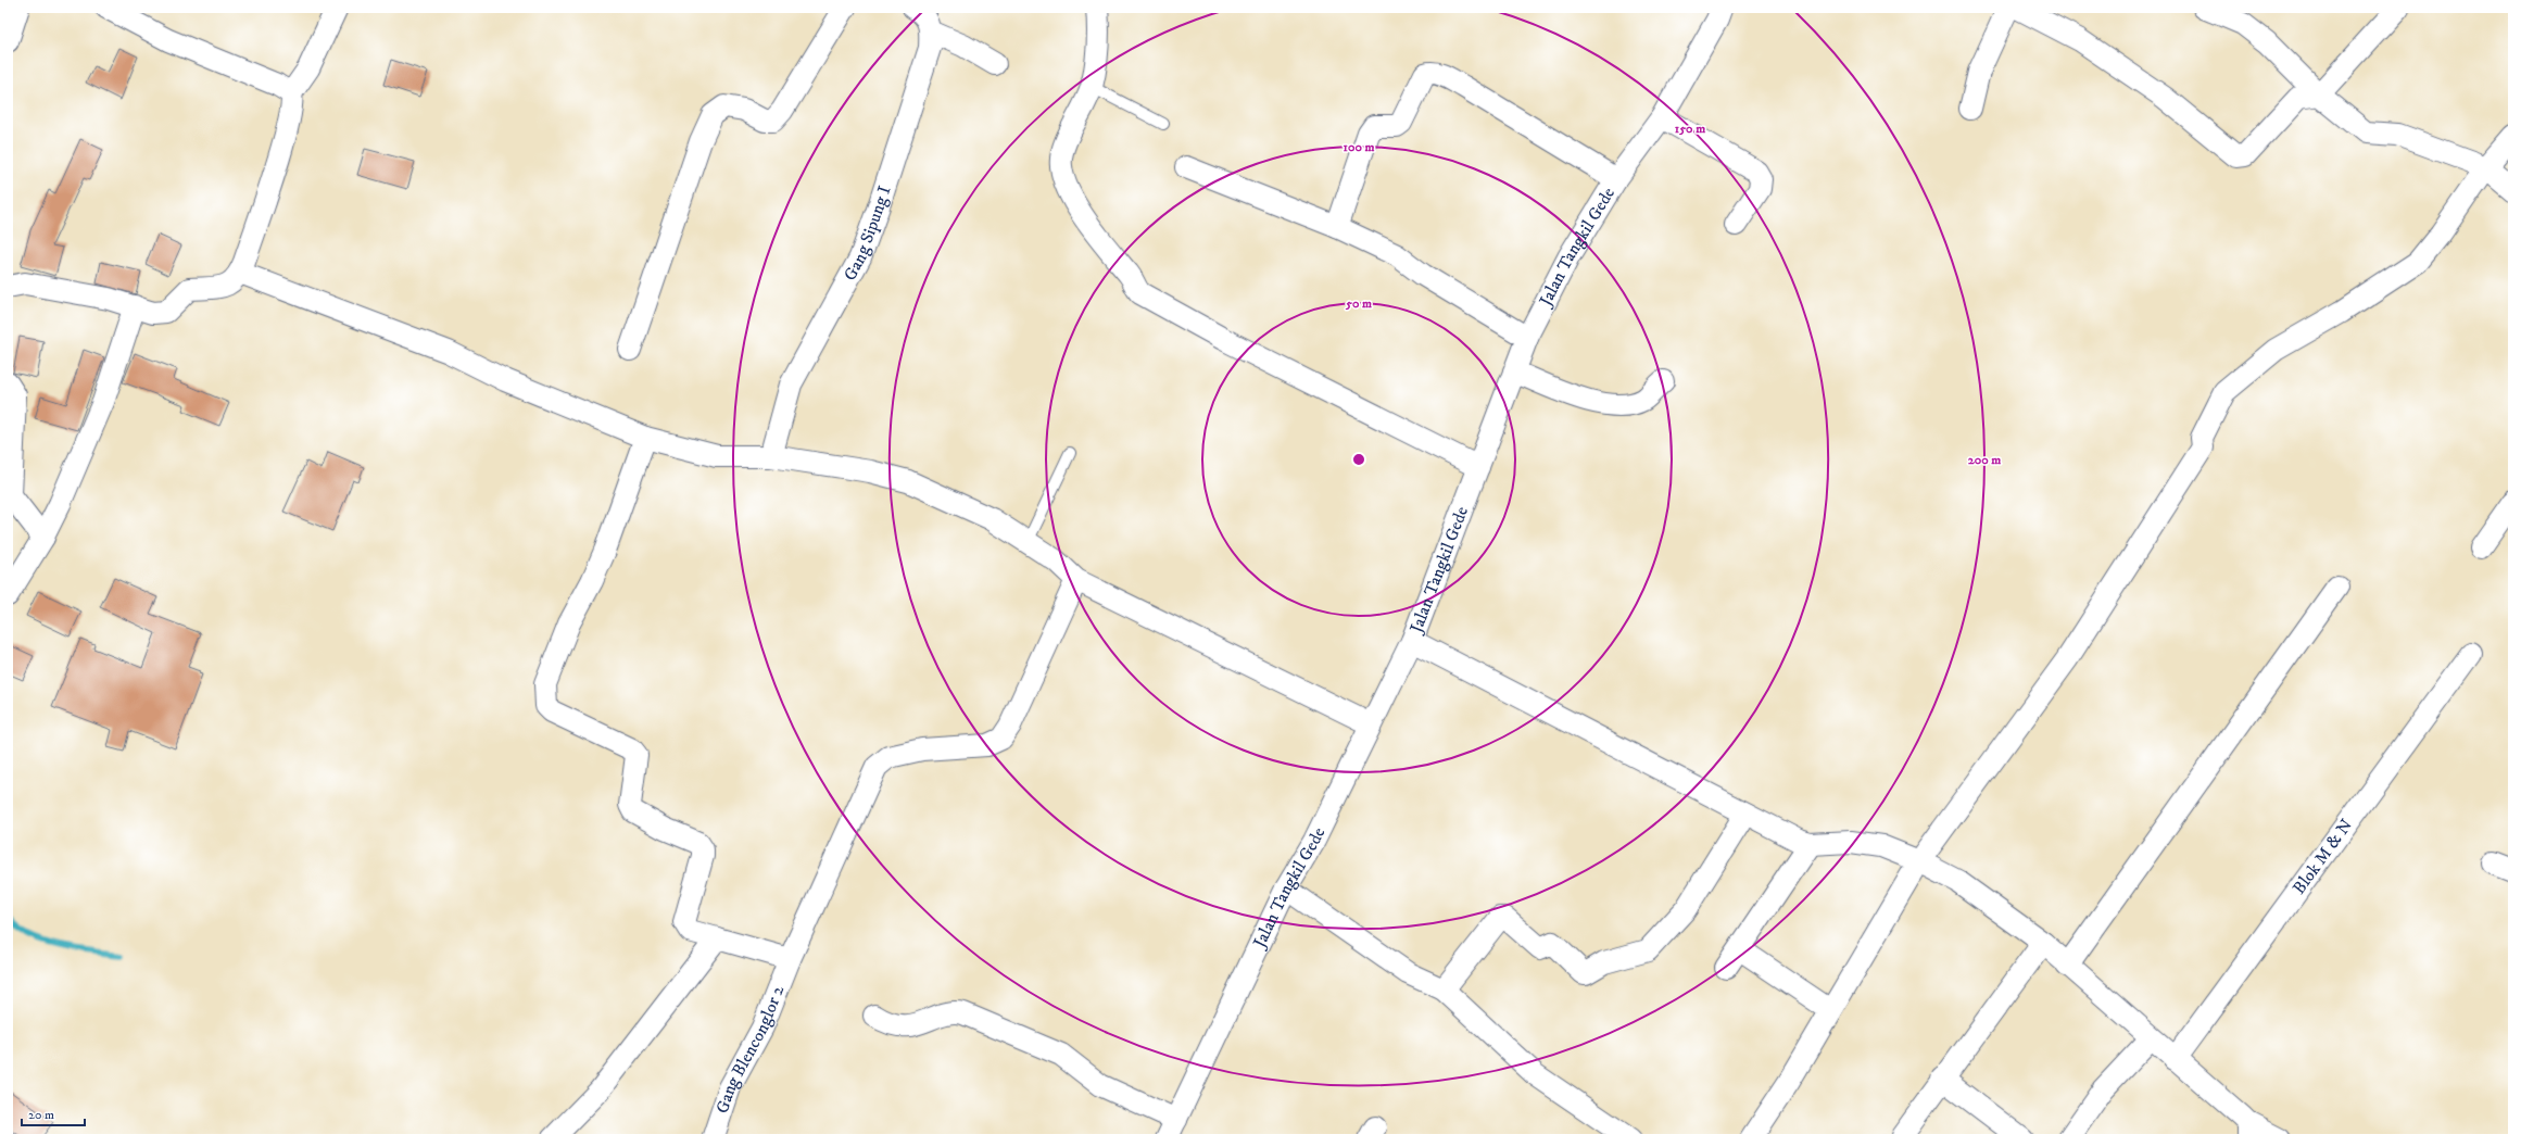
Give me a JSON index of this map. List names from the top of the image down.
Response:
{
  "streets": {
    "street": [
      "Gang Sipung I",
      "Jalan Tangkil Gede",
      "Blok M & N",
      "Gang Blenconglor 2"
    ]
  },
  "scale_bar": "20 m",
  "rings": [
    "150 m",
    "100 m",
    "50 m",
    "200 m"
  ]
}
